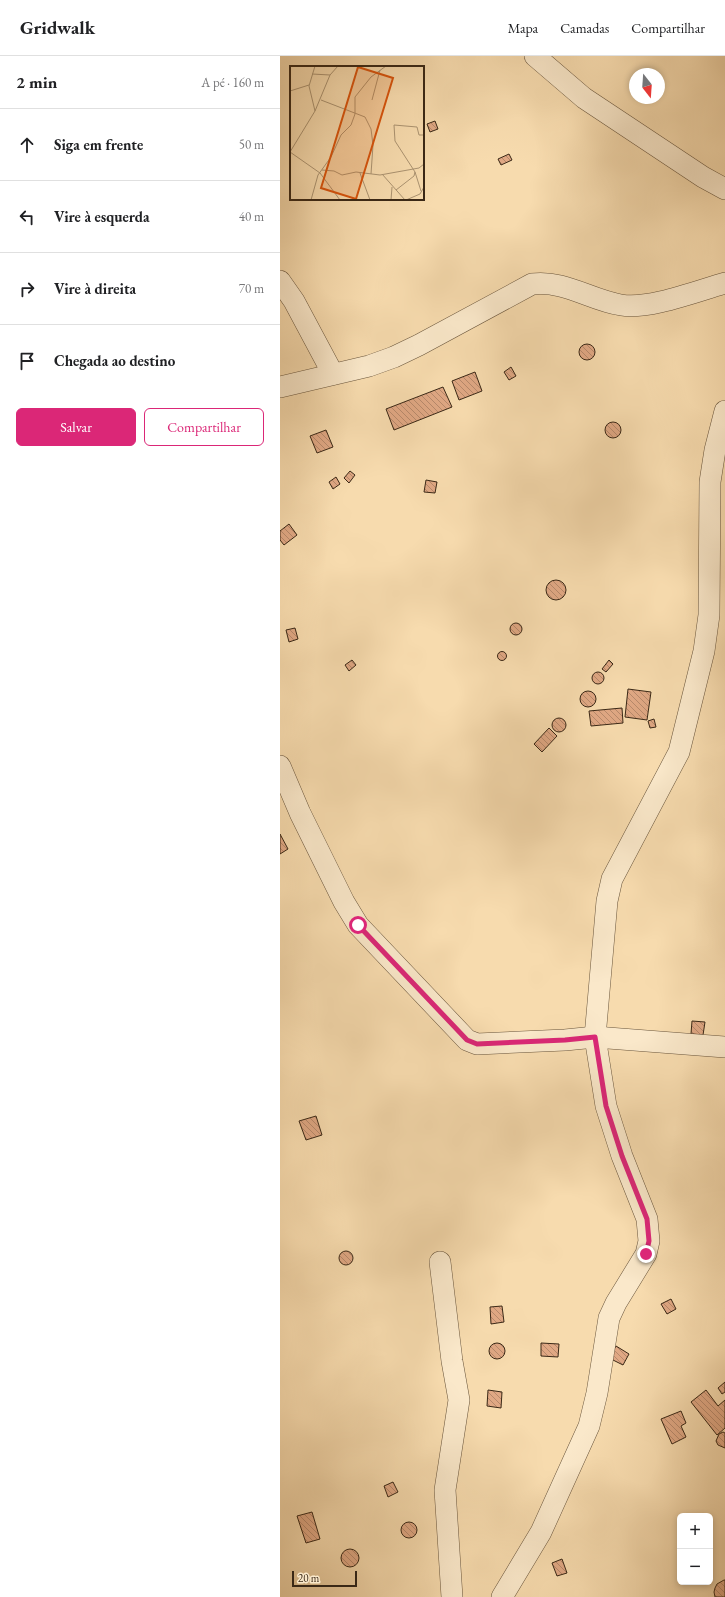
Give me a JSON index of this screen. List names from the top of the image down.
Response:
{
  "scale_bar": "20 m",
  "north": "bottom",
  "page": {
    "header": "Gridwalk",
    "nav": ["Mapa", "Camadas", "Compartilhar"],
    "heading": ["2 min", "A pé · 160 m"],
    "list": [
      ["Siga em frente", "50 m"],
      ["Vire à esquerda", "40 m"],
      ["Vire à direita", "70 m"],
      "Chegada ao destino"
    ],
    "buttons": ["Salvar", "Compartilhar"],
    "map_buttons": ["+", "−"],
    "scale": "20 m"
  }
}
